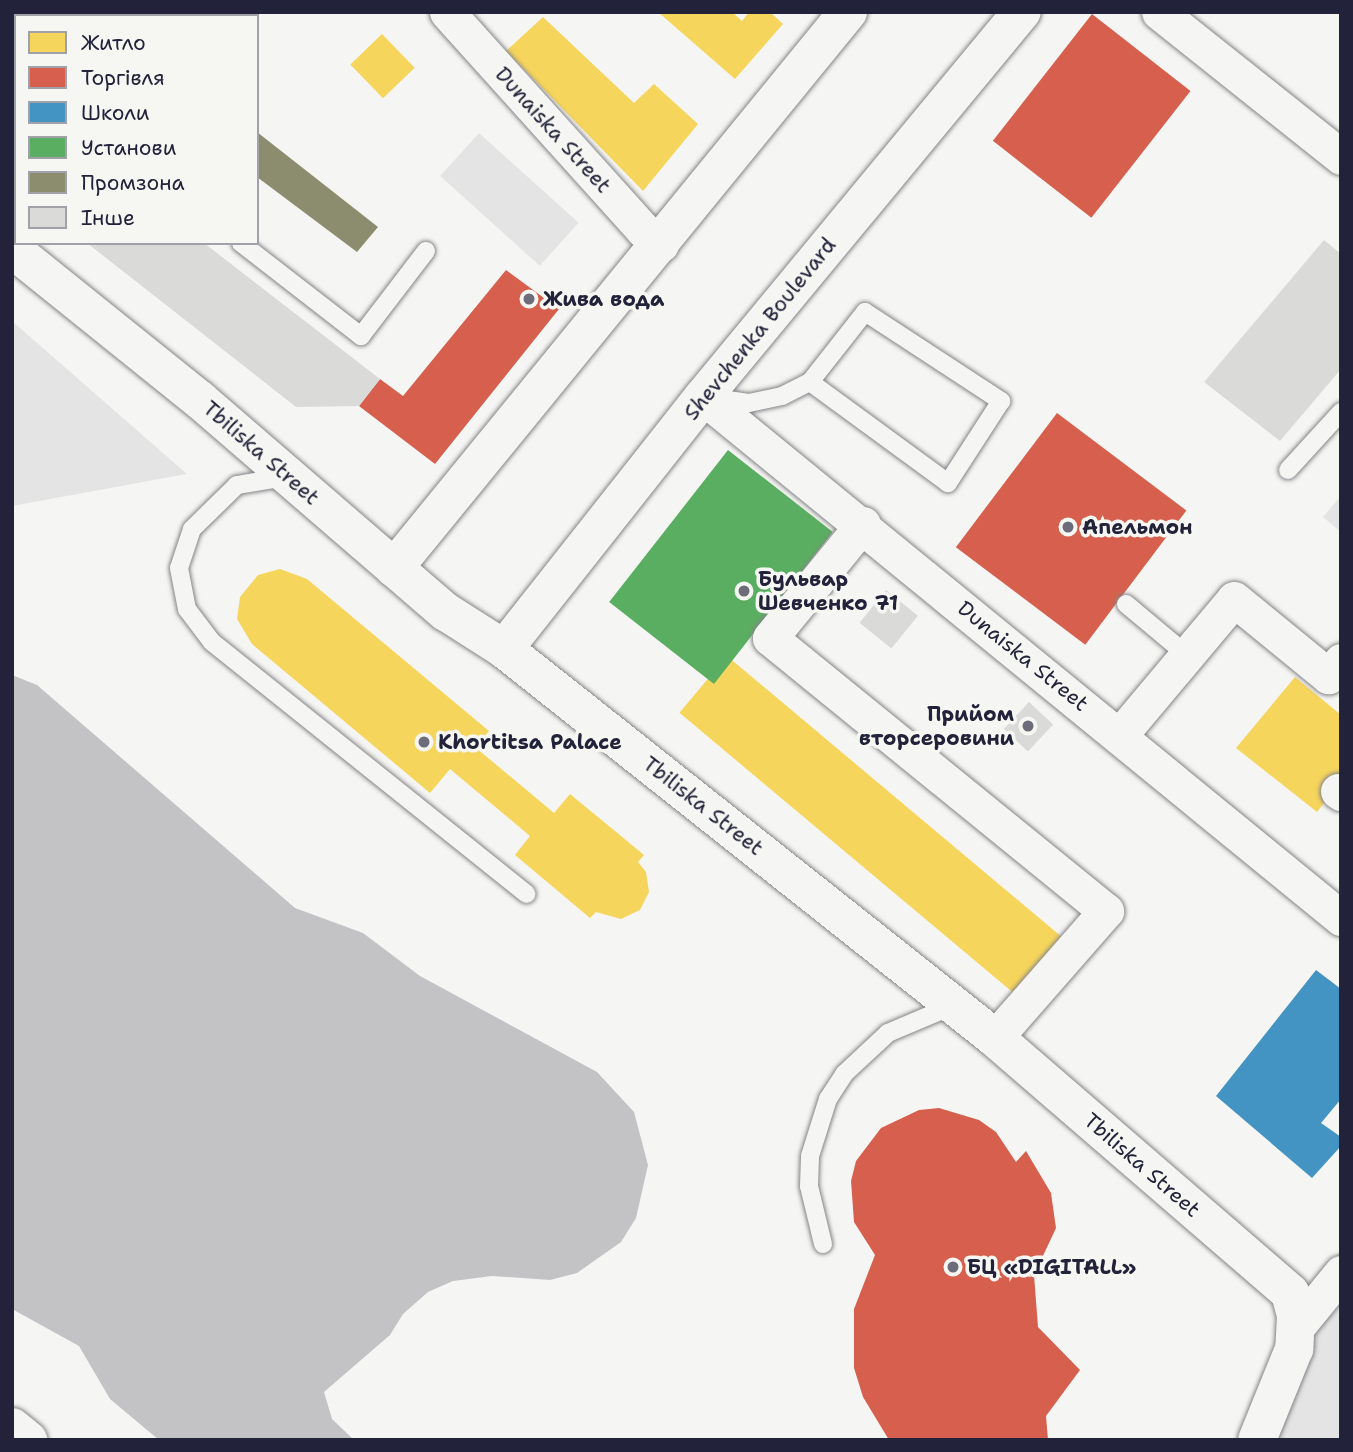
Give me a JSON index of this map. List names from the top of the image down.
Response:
{
  "streets": {
    "street": ["Dunaiska Street", "Shevchenka Boulevard", "Tbiliska Street"]
  },
  "crossings": [
    ["Dunaiska Street", "Shevchenka Boulevard"],
    ["Shevchenka Boulevard", "Tbiliska Street"]
  ],
  "places": [
    "Жива вода",
    "Апельмон",
    "Бульвар Шевченко 71",
    "Прийом вторсеровини",
    "Khortitsa Palace",
    "БЦ «DIGITALL»"
  ],
  "legend": [
    "Житло",
    "Торгівля",
    "Школи",
    "Установи",
    "Промзона",
    "Інше"
  ]
}
